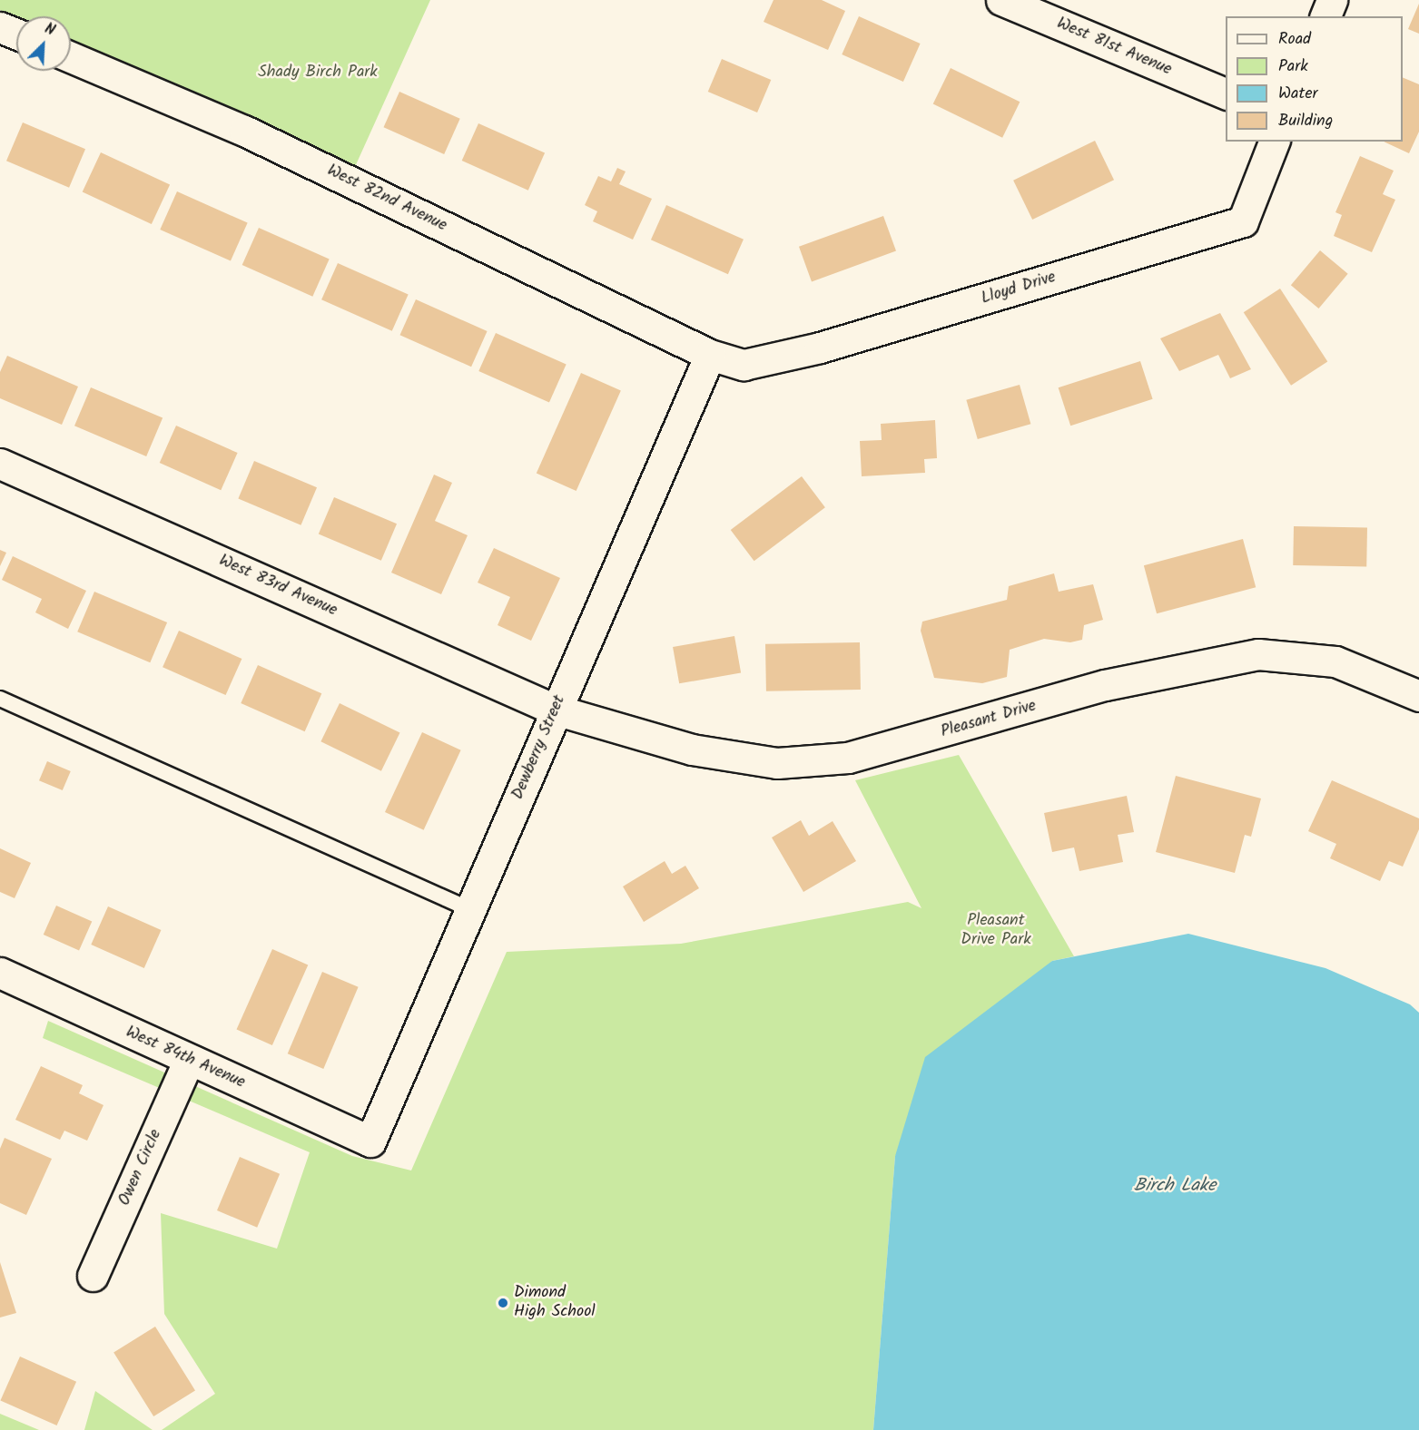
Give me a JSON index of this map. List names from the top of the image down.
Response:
{
  "streets": {
    "street": [
      "West 81st Avenue",
      "West 82nd Avenue",
      "Lloyd Drive",
      "West 83rd Avenue",
      "Pleasant Drive",
      "Dewberry Street",
      "West 84th Avenue",
      "Owen Circle"
    ]
  },
  "crossings": [
    ["West 82nd Avenue", "Lloyd Drive"],
    ["West 82nd Avenue", "Dewberry Street"],
    ["Lloyd Drive", "Dewberry Street"],
    ["West 83rd Avenue", "Pleasant Drive"],
    ["West 83rd Avenue", "Dewberry Street"],
    ["Pleasant Drive", "Dewberry Street"],
    ["Dewberry Street", "West 84th Avenue"],
    ["West 84th Avenue", "Owen Circle"]
  ],
  "water": ["Birch Lake"],
  "parks": ["Shady Birch Park", "Pleasant Drive Park"],
  "places": ["Dimond High School"],
  "legend": [
    "Road",
    "Park",
    "Water",
    "Building"
  ],
  "north": "top right"
}
